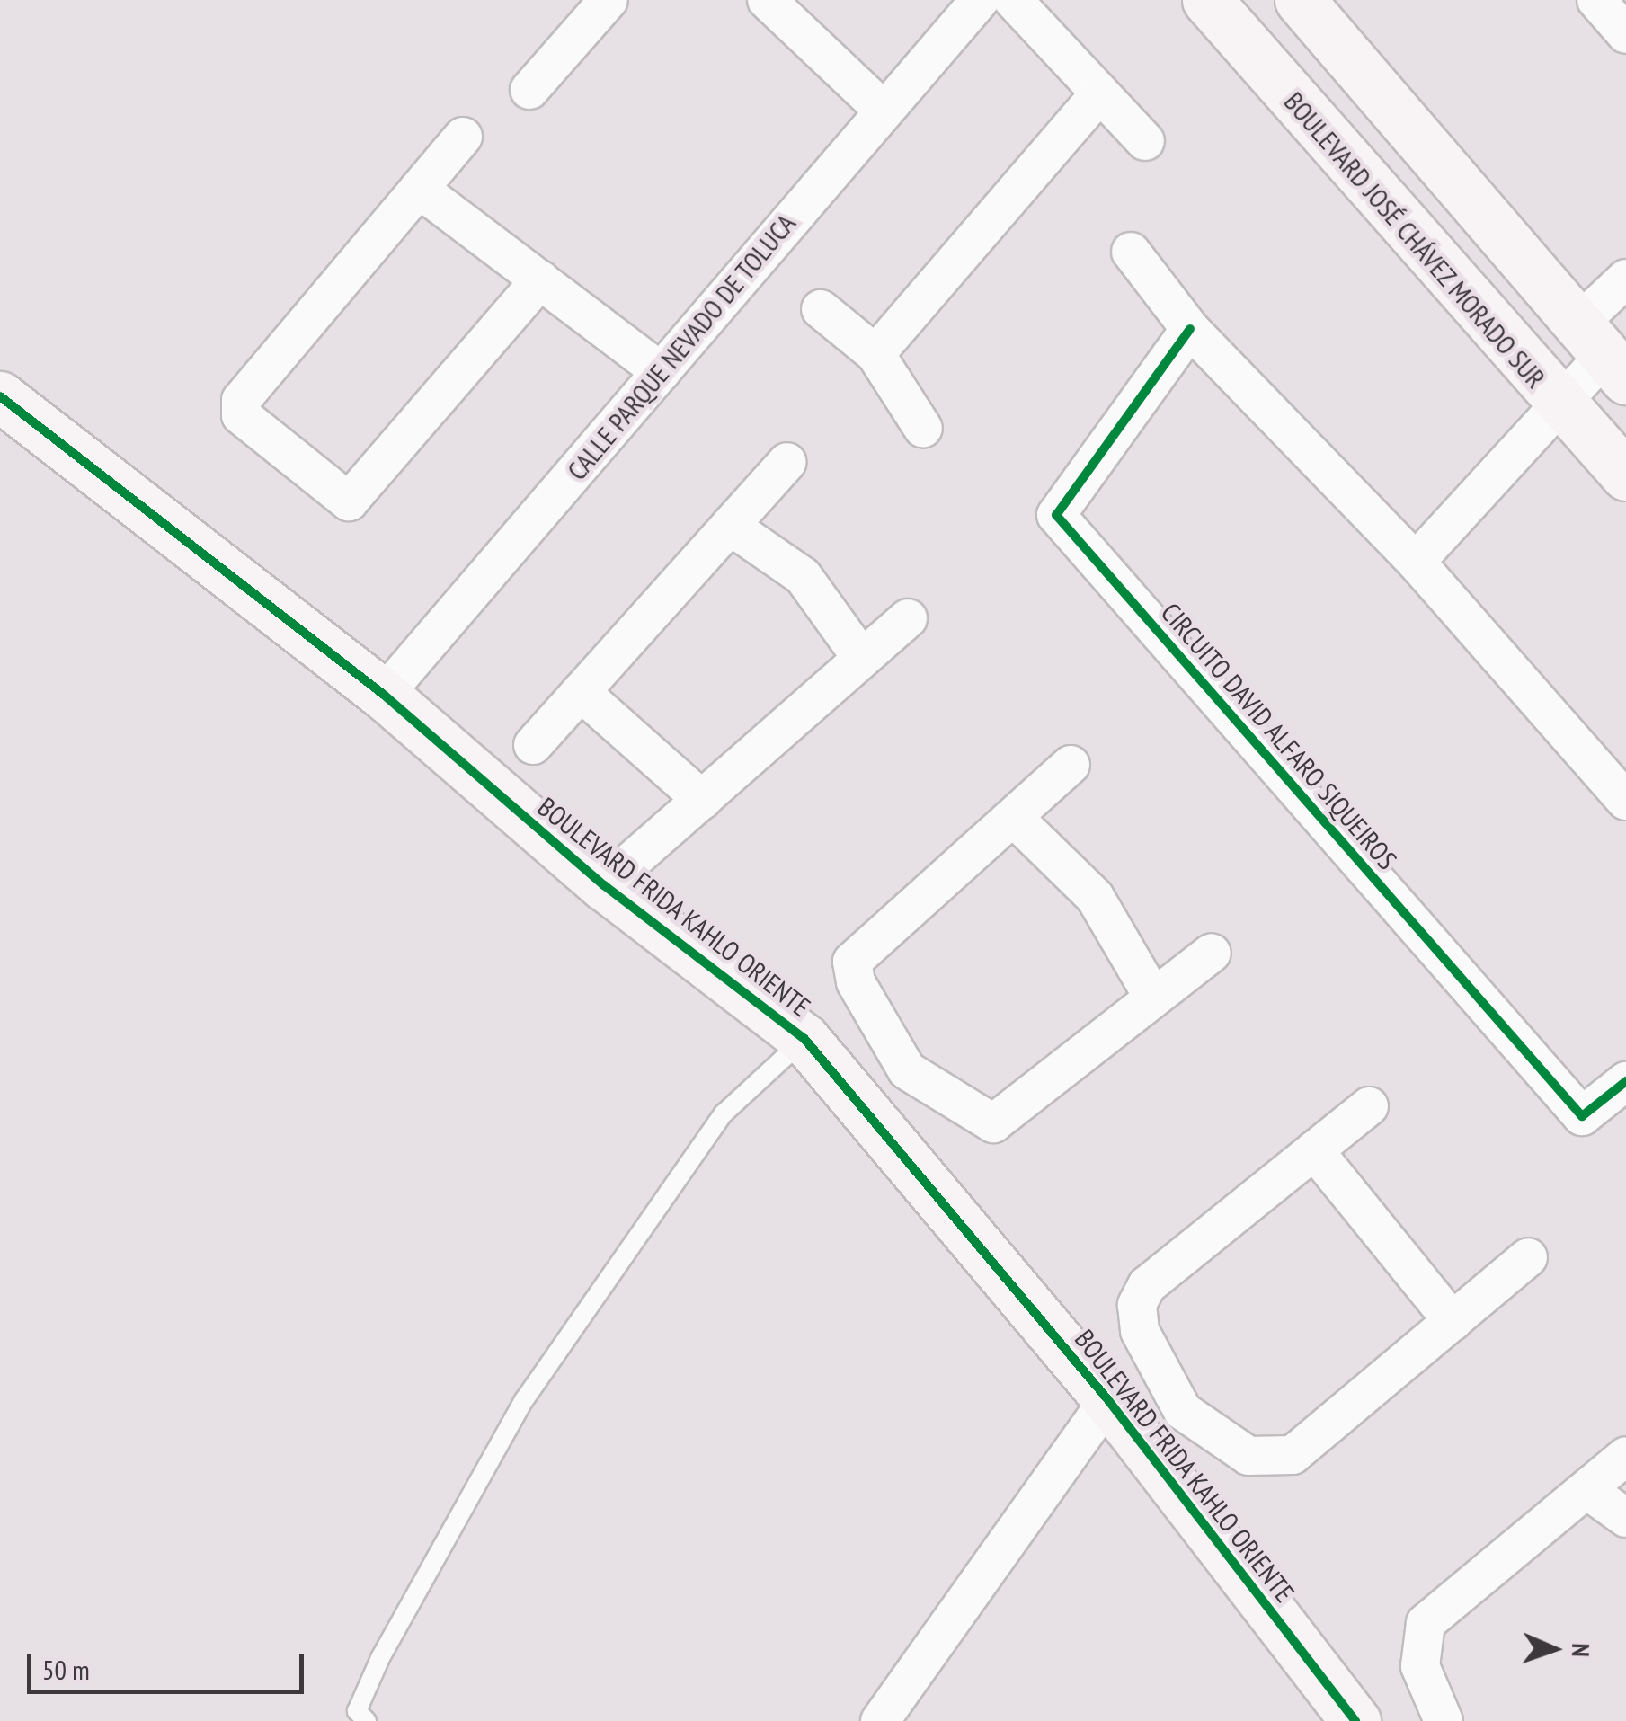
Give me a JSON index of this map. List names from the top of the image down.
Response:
{
  "streets": {
    "street": [
      "BOULEVARD JOSÉ CHÁVEZ MORADO SUR",
      "CALLE PARQUE NEVADO DE TOLUCA",
      "CIRCUITO DAVID ALFARO SIQUEIROS",
      "BOULEVARD FRIDA KAHLO ORIENTE"
    ]
  },
  "crossings": [
    ["CALLE PARQUE NEVADO DE TOLUCA", "BOULEVARD FRIDA KAHLO ORIENTE"]
  ],
  "scale_bar": "50 m",
  "north": "right"
}
